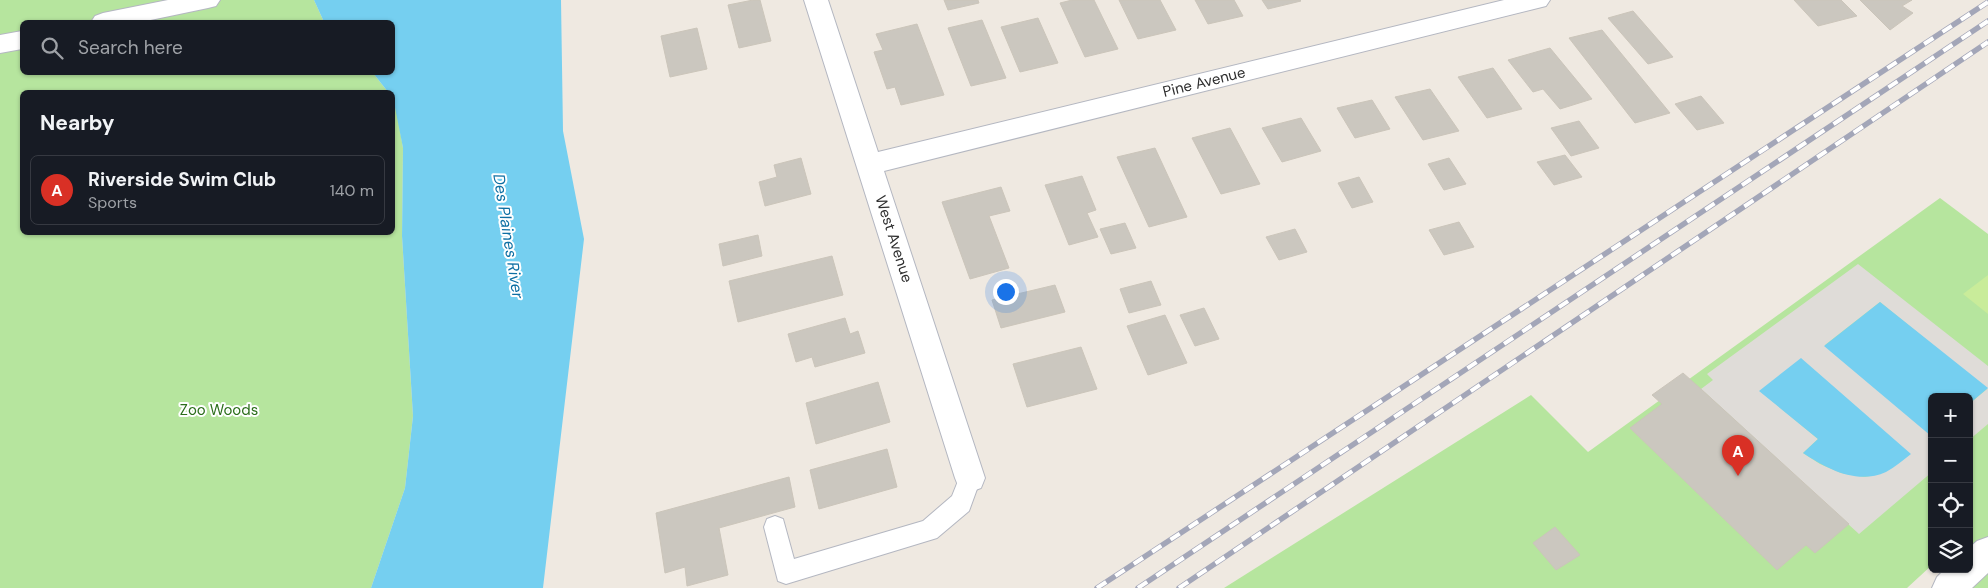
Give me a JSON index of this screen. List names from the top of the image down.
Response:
{
  "streets": {
    "street": ["Pine Avenue", "West Avenue"]
  },
  "crossings": [
    ["Pine Avenue", "West Avenue"]
  ],
  "water": ["Des Plaines River"],
  "parks": ["Zoo Woods"],
  "page": {
    "search": "Search here",
    "heading": "Nearby",
    "list": [
      {
        "mark": "A",
        "name": "Riverside Swim Club",
        "note": "Sports",
        "value": "140 m"
      }
    ],
    "map_buttons": ["+", "−"],
    "pins": "A"
  }
}
